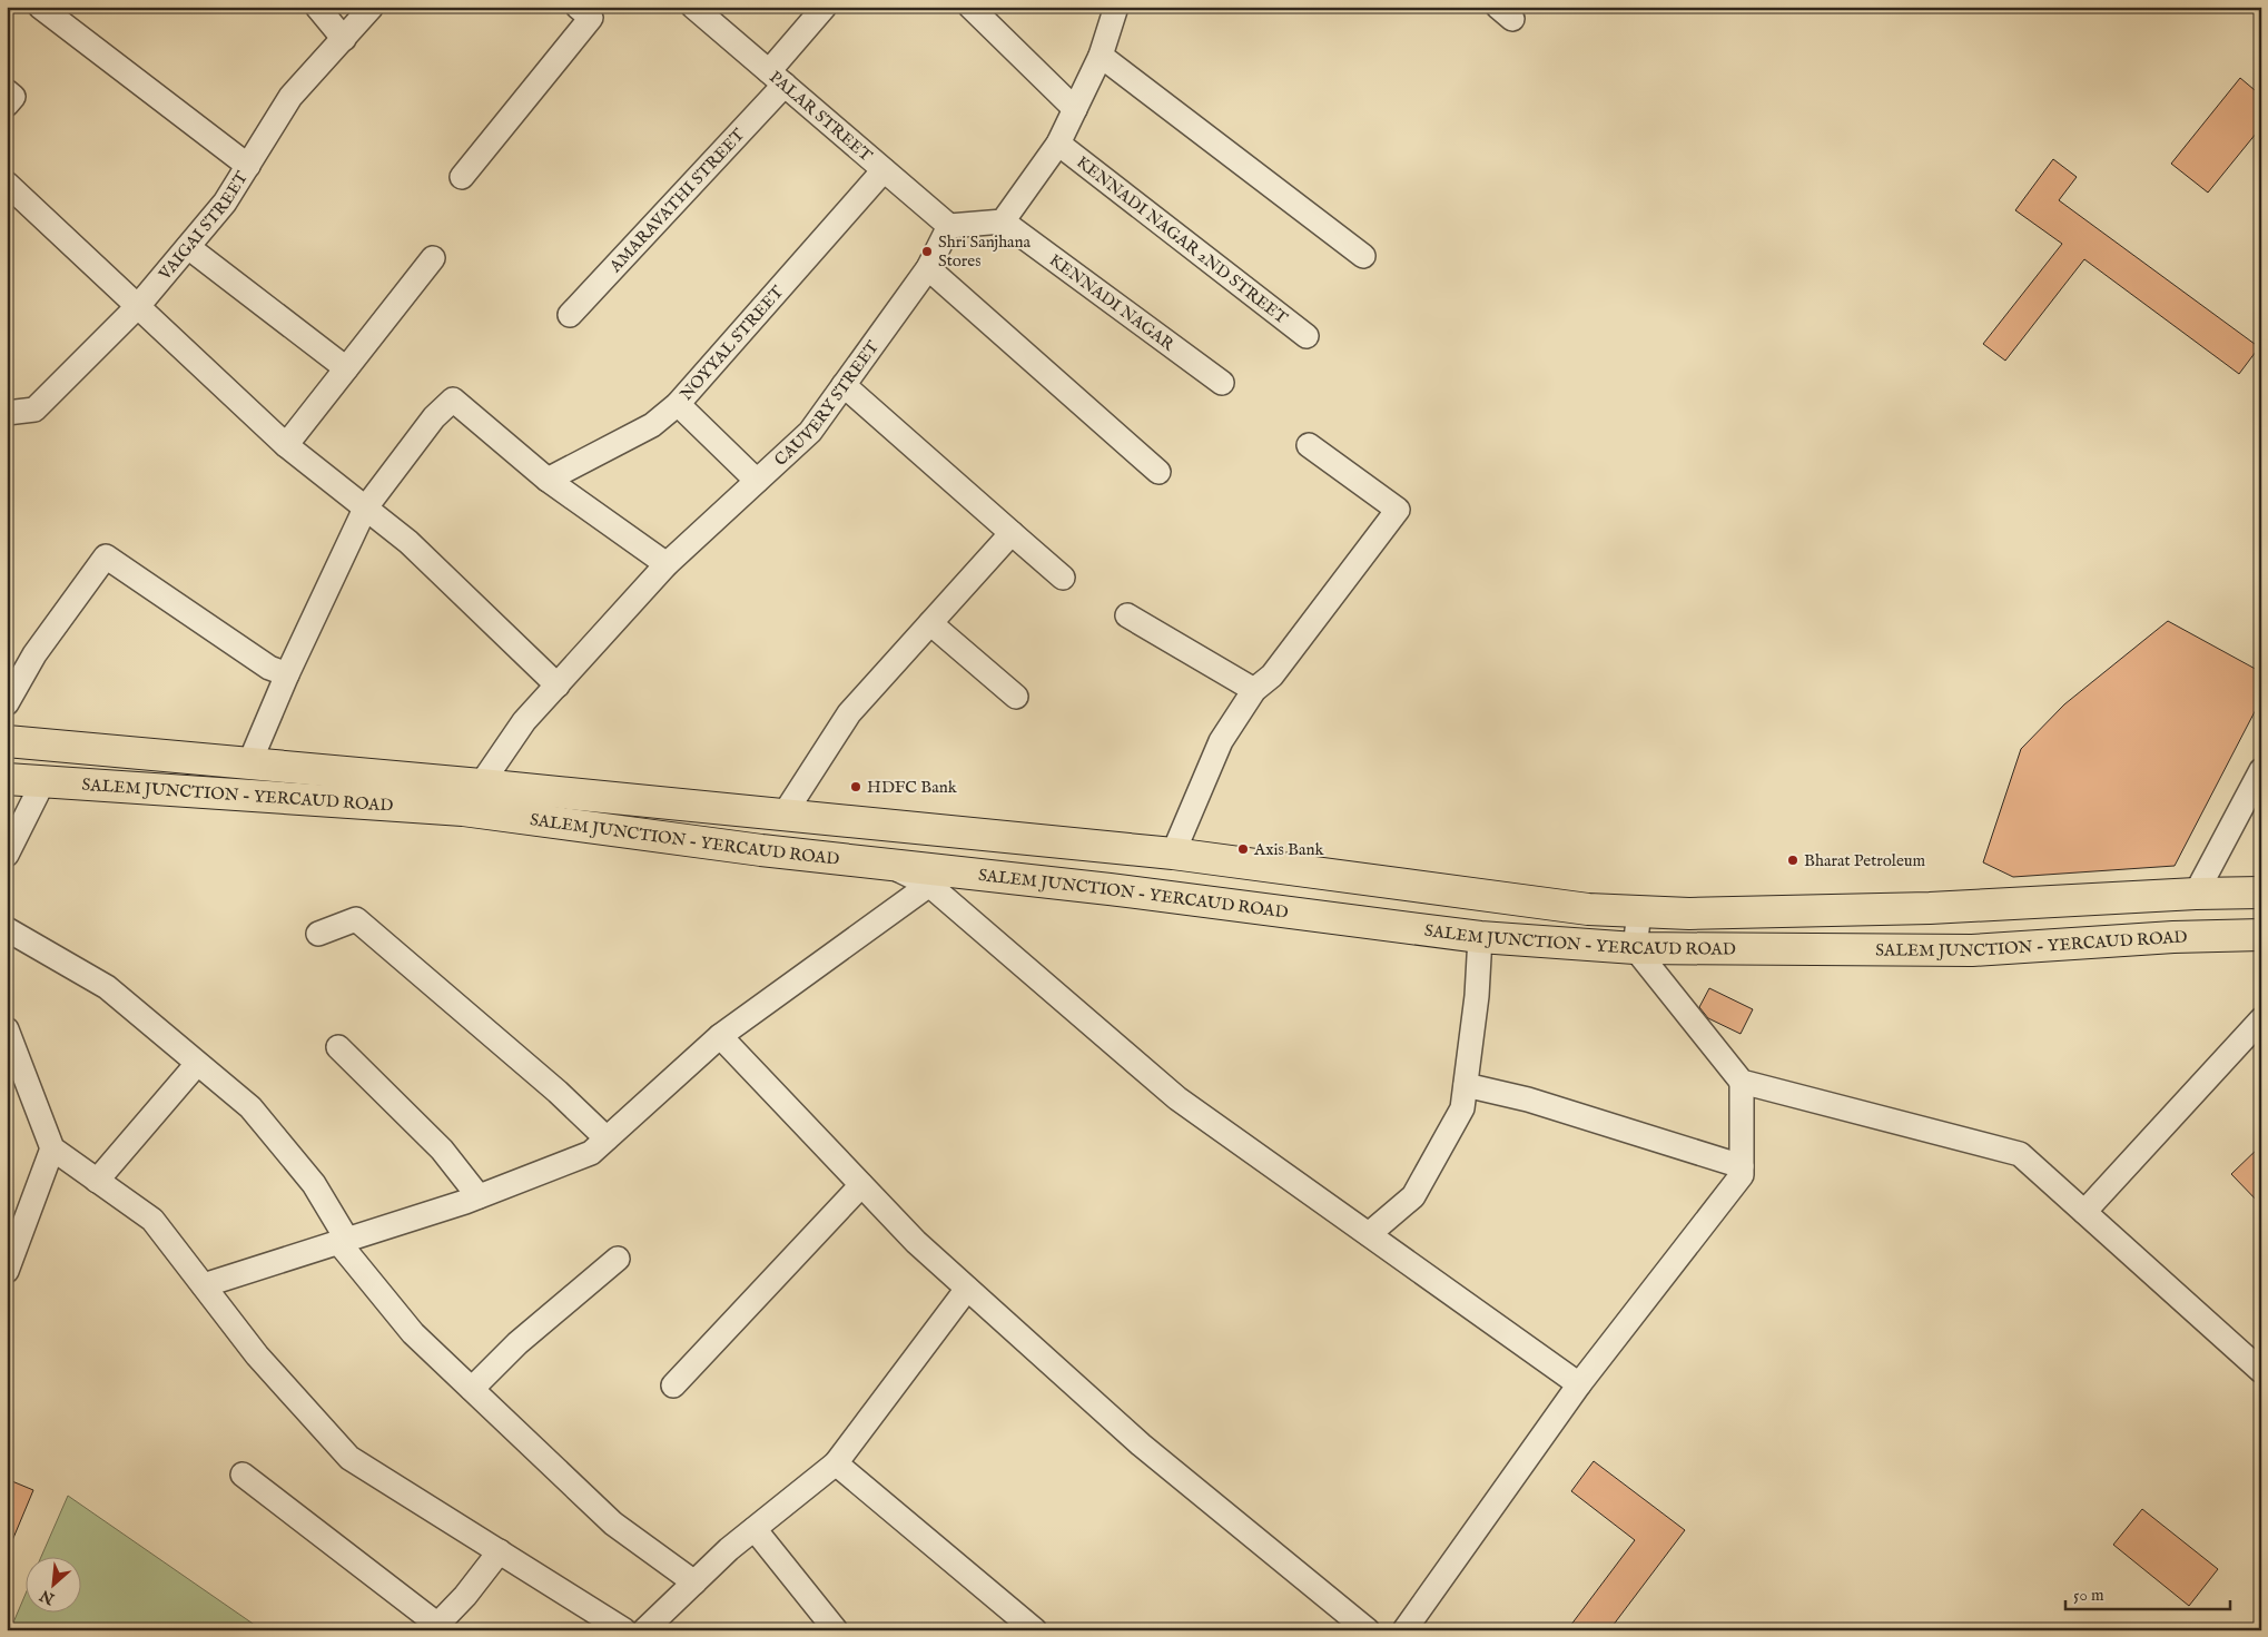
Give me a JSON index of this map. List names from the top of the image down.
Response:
{
  "streets": {
    "main road": ["SALEM JUNCTION - YERCAUD ROAD"],
    "street": [
      "PALAR STREET",
      "AMARAVATHI STREET",
      "VAIGAI STREET",
      "KENNADI NAGAR 2ND STREET",
      "KENNADI NAGAR",
      "NOYYAL STREET",
      "CAUVERY STREET"
    ]
  },
  "crossings": [
    ["PALAR STREET", "AMARAVATHI STREET"],
    ["PALAR STREET", "NOYYAL STREET"],
    ["PALAR STREET", "CAUVERY STREET"]
  ],
  "places": [
    "Shri Sanjhana Stores",
    "HDFC Bank",
    "Axis Bank",
    "Bharat Petroleum"
  ],
  "scale_bar": "50 m",
  "north": "bottom left"
}
